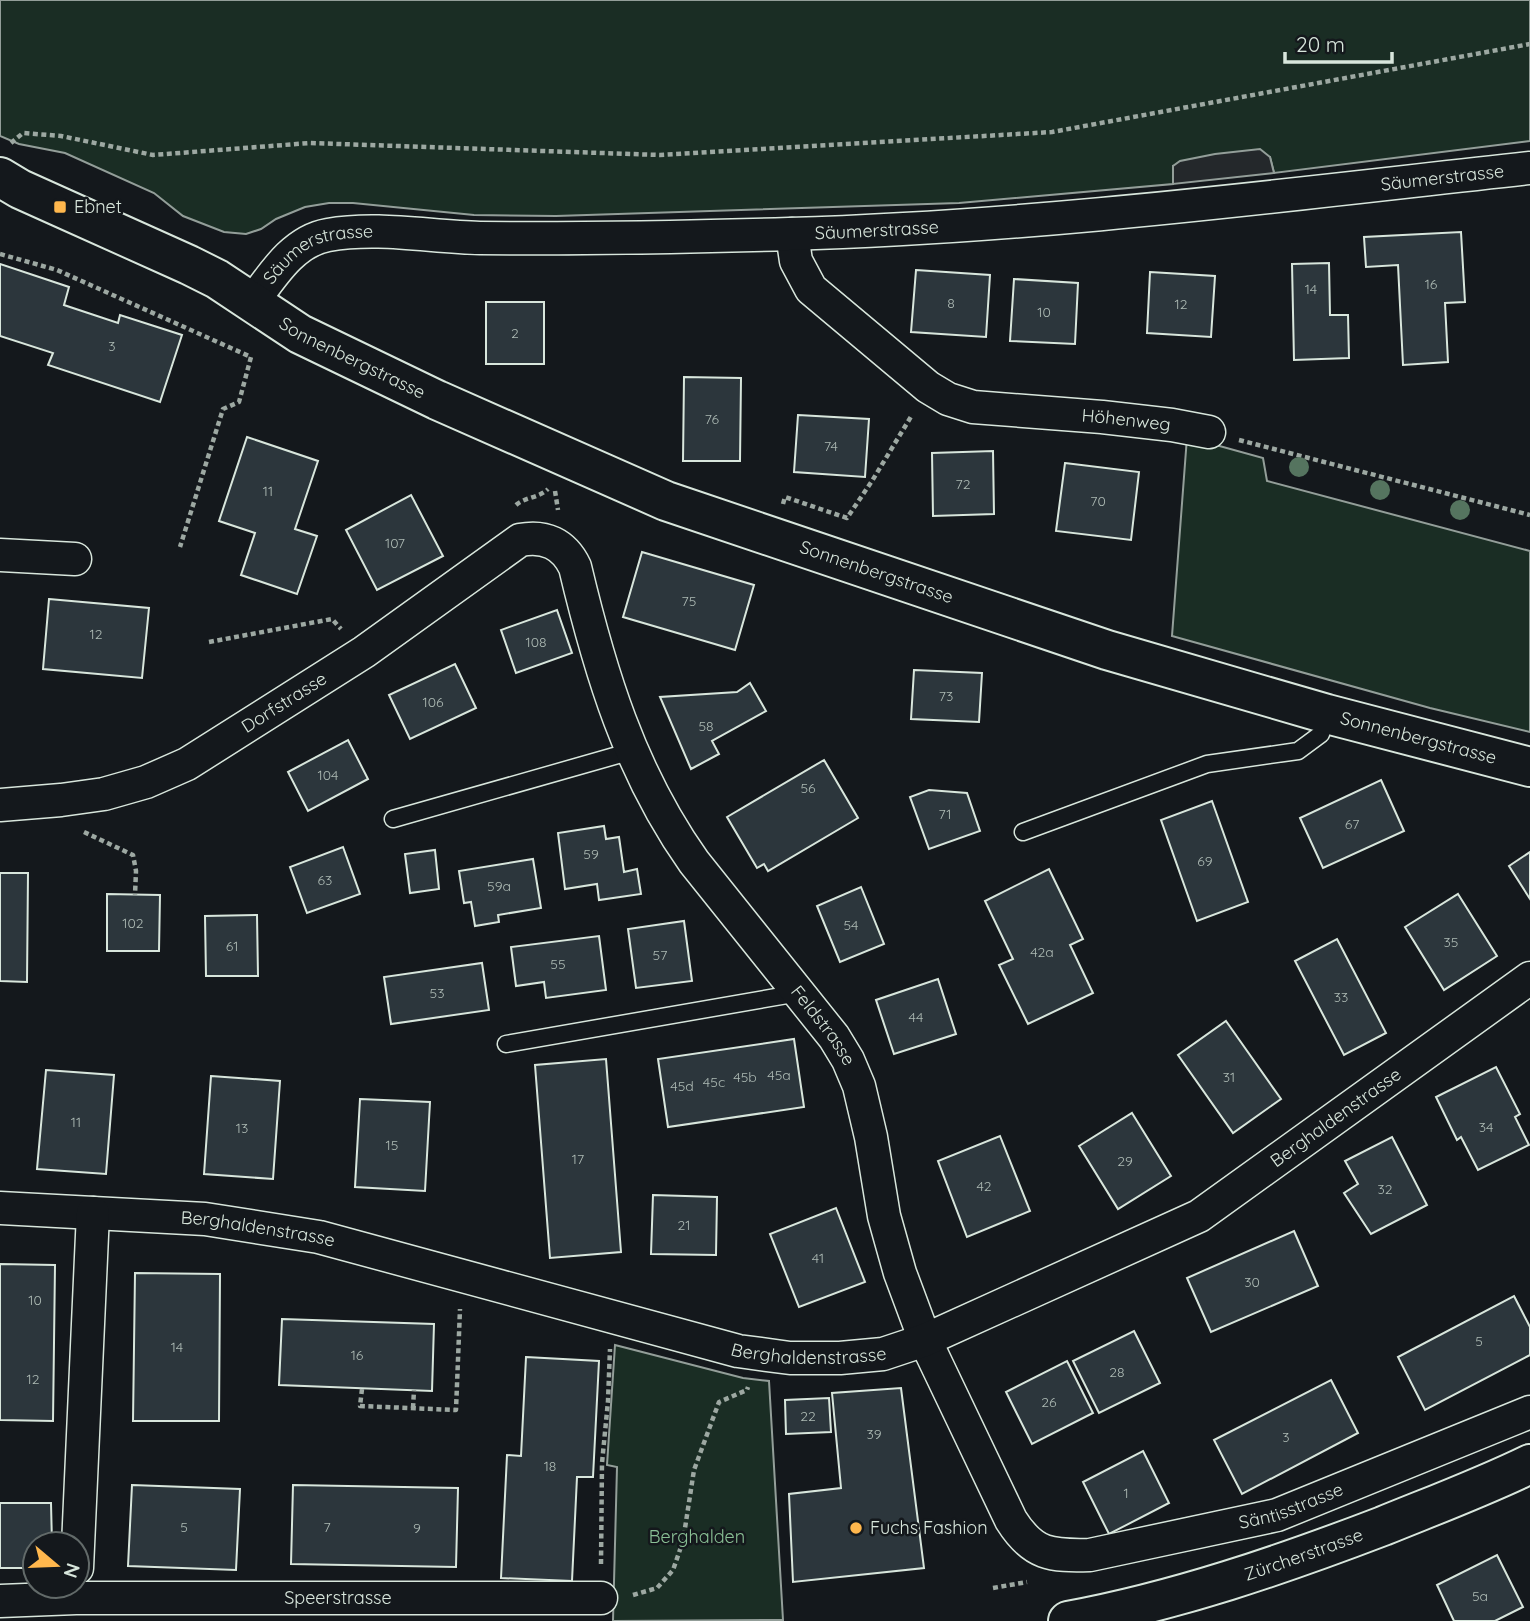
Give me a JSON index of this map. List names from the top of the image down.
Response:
{
  "streets": {
    "main road": ["Sonnenbergstrasse", "Zürcherstrasse"],
    "street": [
      "Säumerstrasse",
      "Höhenweg",
      "Dorfstrasse",
      "Feldstrasse",
      "Berghaldenstrasse",
      "Säntisstrasse",
      "Speerstrasse"
    ]
  },
  "crossings": [
    ["Säumerstrasse", "Sonnenbergstrasse"],
    ["Säumerstrasse", "Höhenweg"],
    ["Dorfstrasse", "Feldstrasse"],
    ["Feldstrasse", "Berghaldenstrasse"],
    ["Feldstrasse", "Säntisstrasse"]
  ],
  "parks": ["Berghalden"],
  "places": {
    "transit": ["Ebnet"],
    "other": ["Fuchs Fashion"]
  },
  "house_numbers": [
    "16",
    "14",
    "8",
    "12",
    "10",
    "2",
    "3",
    "76",
    "74",
    "72",
    "11",
    "70",
    "107",
    "75",
    "12",
    "108",
    "73",
    "106",
    "58",
    "104",
    "56",
    "71",
    "67",
    "59",
    "69",
    "63",
    "59a",
    "102",
    "54",
    "35",
    "61",
    "42a",
    "57",
    "55",
    "53",
    "33",
    "44",
    "45a",
    "45b",
    "31",
    "45c",
    "45d",
    "11",
    "34",
    "13",
    "15",
    "17",
    "29",
    "42",
    "32",
    "21",
    "41",
    "30",
    "10",
    "5",
    "14",
    "16",
    "28",
    "12",
    "26",
    "22",
    "39",
    "3",
    "18",
    "1",
    "5",
    "7",
    "9",
    "5a"
  ],
  "scale_bar": "20 m",
  "north": "right"
}
